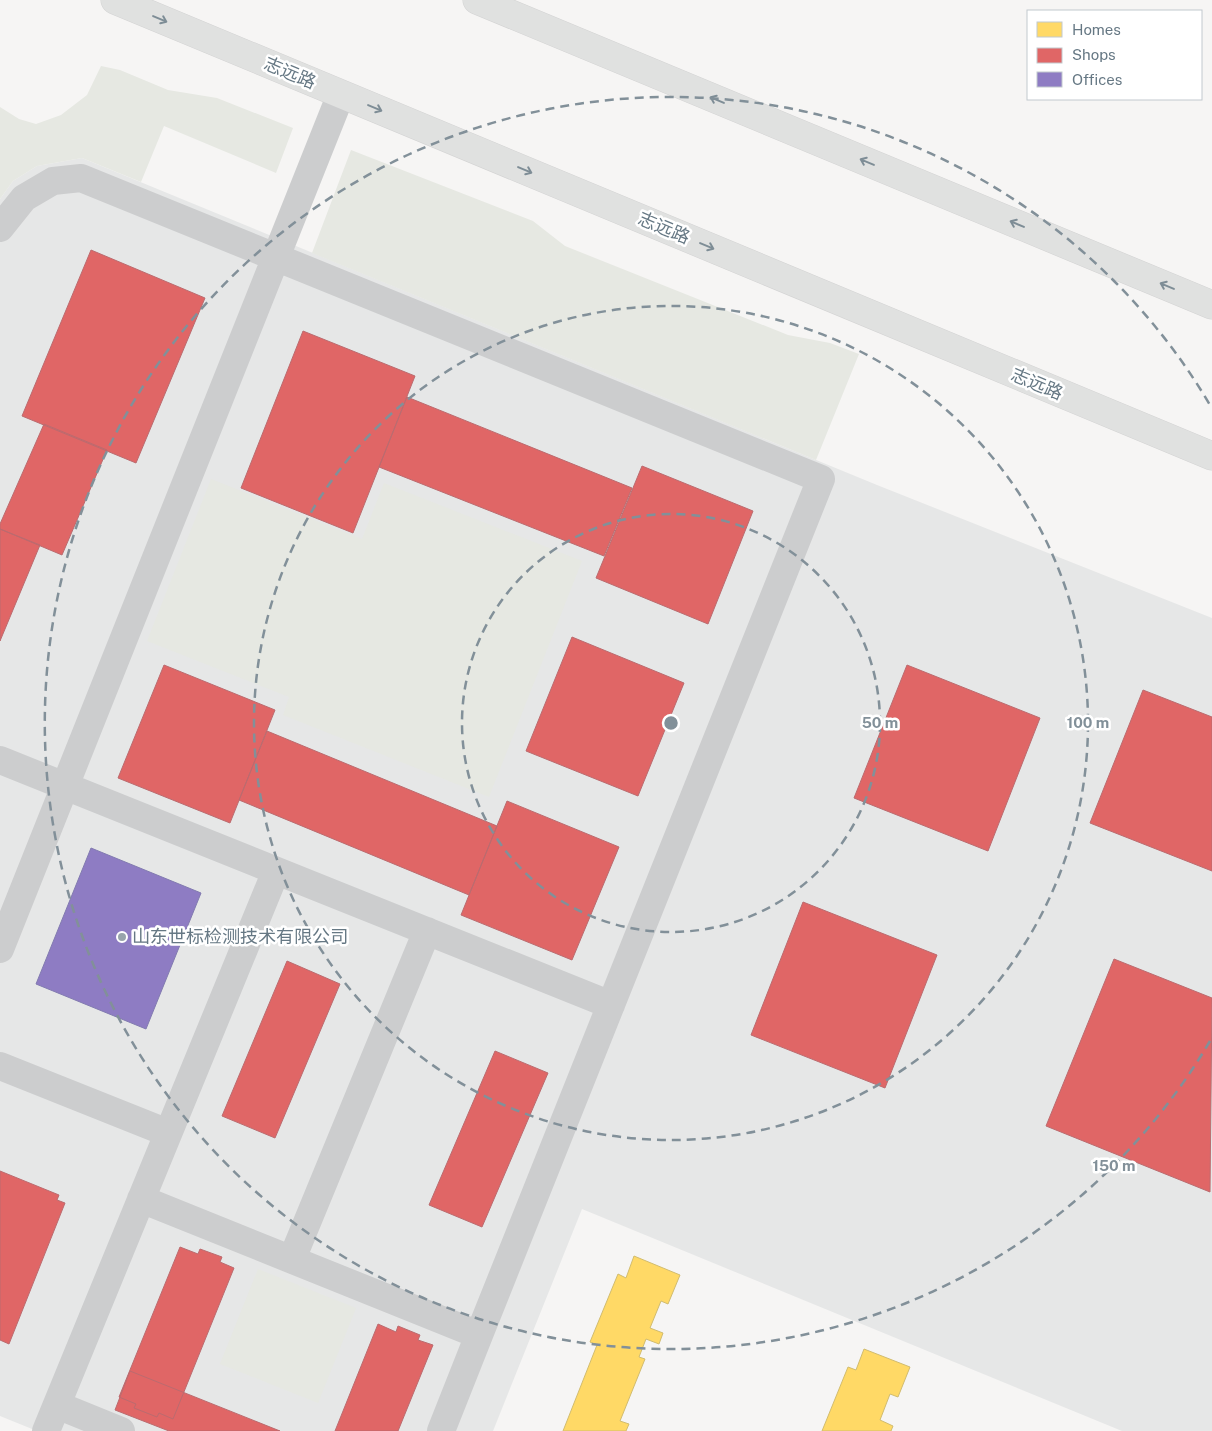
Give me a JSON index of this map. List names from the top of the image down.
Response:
{
  "streets": {
    "main road": ["志远路"]
  },
  "places": ["山东世标检测技术有限公司"],
  "legend": ["Homes", "Shops", "Offices"],
  "rings": ["50 m", "100 m", "150 m"]
}
